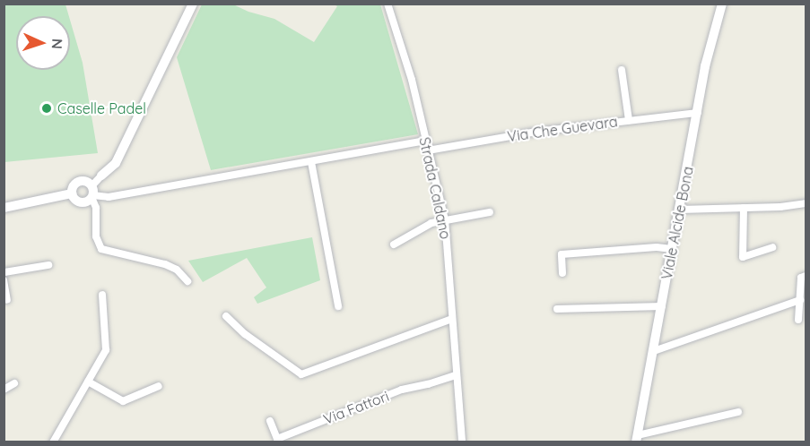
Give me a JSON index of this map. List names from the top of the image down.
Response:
{
  "streets": {
    "street": [
      "Via Che Guevara",
      "Strada Caldano",
      "Viale Alcide Bona",
      "Via Fattori"
    ]
  },
  "crossings": [
    ["Via Che Guevara", "Strada Caldano"],
    ["Via Che Guevara", "Viale Alcide Bona"],
    ["Strada Caldano", "Via Fattori"]
  ],
  "places": ["Caselle Padel"],
  "north": "right"
}
